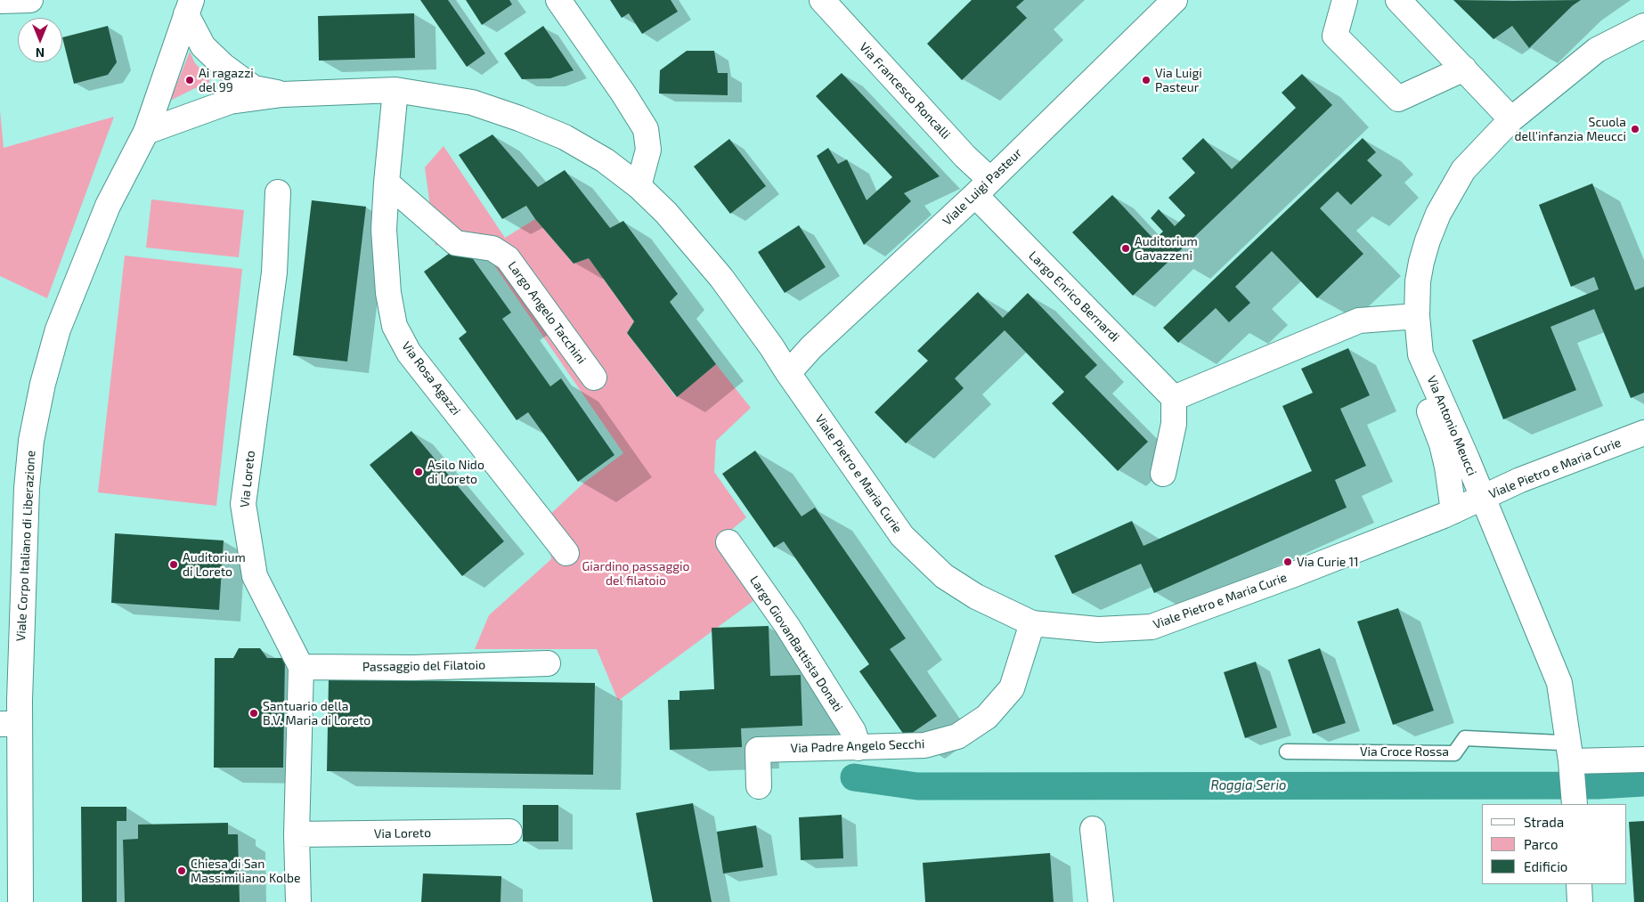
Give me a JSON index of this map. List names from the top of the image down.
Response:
{
  "streets": {
    "street": [
      "Via Francesco Roncalli",
      "Viale Luigi Pasteur",
      "Largo Enrico Bernardi",
      "Largo Angelo Tacchini",
      "Via Rosa Agazzi",
      "Via Antonio Meucci",
      "Viale Pietro e Maria Curie",
      "Via Loreto",
      "Viale Corpo Italiano di Liberazione",
      "Largo GiovanBattista Donati",
      "Passaggio del Filatoio",
      "Via Padre Angelo Secchi",
      "Via Croce Rossa"
    ]
  },
  "crossings": [
    ["Via Francesco Roncalli", "Viale Luigi Pasteur"],
    ["Via Francesco Roncalli", "Largo Enrico Bernardi"],
    ["Viale Luigi Pasteur", "Largo Enrico Bernardi"],
    ["Viale Luigi Pasteur", "Viale Pietro e Maria Curie"],
    ["Largo Angelo Tacchini", "Via Rosa Agazzi"],
    ["Via Rosa Agazzi", "Viale Pietro e Maria Curie"],
    ["Via Antonio Meucci", "Viale Pietro e Maria Curie"],
    ["Viale Pietro e Maria Curie", "Viale Corpo Italiano di Liberazione"],
    ["Viale Pietro e Maria Curie", "Via Padre Angelo Secchi"],
    ["Via Loreto", "Passaggio del Filatoio"],
    ["Largo GiovanBattista Donati", "Via Padre Angelo Secchi"]
  ],
  "water": ["Roggia Serio"],
  "parks": ["Giardino passaggio del filatoio"],
  "places": [
    "Ai ragazzi del 99",
    "Via Luigi Pasteur",
    "Scuola dell'infanzia Meucci",
    "Auditorium Gavazzeni",
    "Asilo Nido di Loreto",
    "Via Curie 11",
    "Auditorium di Loreto",
    "Santuario della B.V. Maria di Loreto",
    "Chiesa di San Massimiliano Kolbe"
  ],
  "legend": ["Strada", "Parco", "Edificio"],
  "north": "bottom"
}
